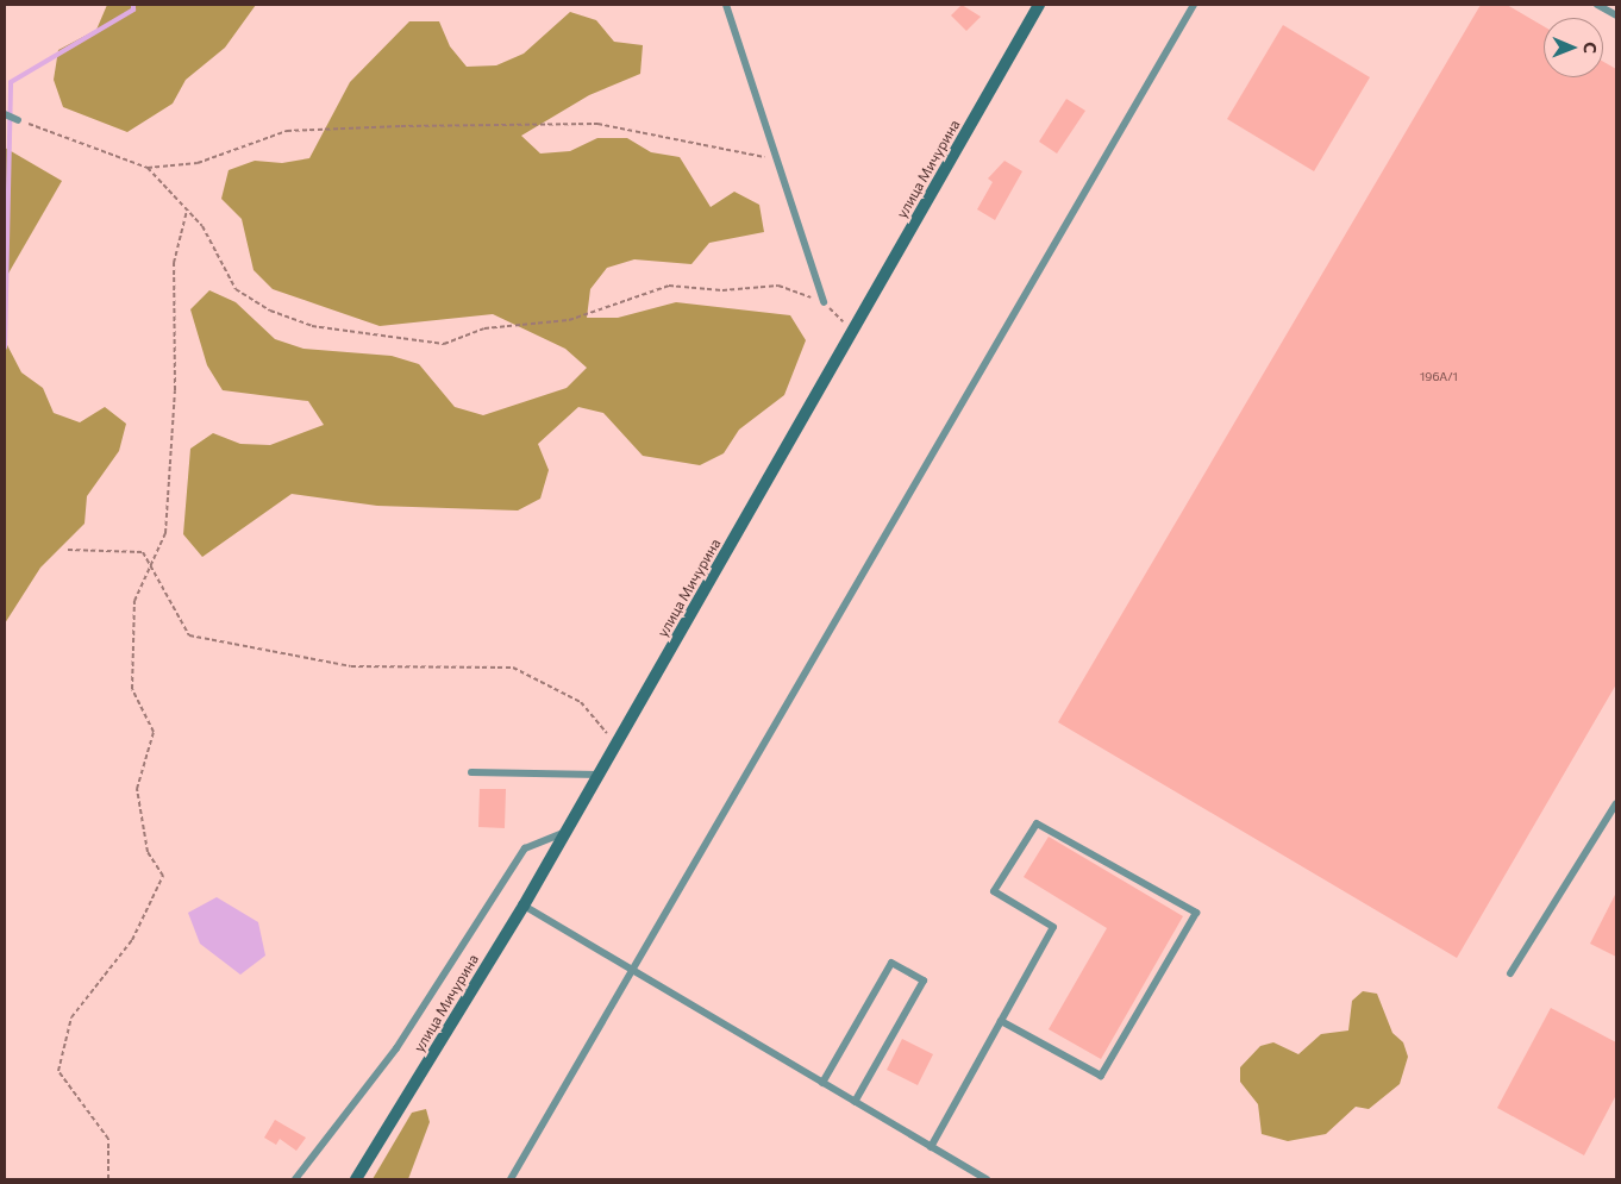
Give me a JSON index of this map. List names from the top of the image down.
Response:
{
  "streets": {
    "main road": ["улица Мичурина"]
  },
  "house_numbers": ["196А/1"],
  "north": "right"
}
